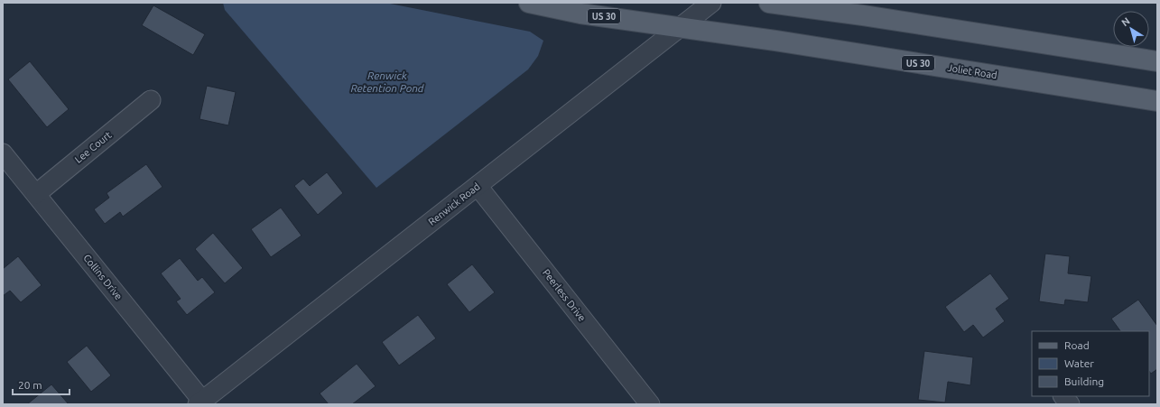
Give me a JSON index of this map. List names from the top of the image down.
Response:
{
  "streets": {
    "main road": ["US 30", "Joliet Road"],
    "street": [
      "Lee Court",
      "Renwick Road",
      "Collins Drive",
      "Peerless Drive"
    ]
  },
  "crossings": [
    ["US 30", "Joliet Road"],
    ["US 30", "Renwick Road"],
    ["Joliet Road", "Renwick Road"],
    ["Lee Court", "Collins Drive"],
    ["Renwick Road", "Collins Drive"],
    ["Renwick Road", "Peerless Drive"]
  ],
  "water": ["Renwick Retention Pond"],
  "legend": ["Road", "Water", "Building"],
  "scale_bar": "20 m",
  "north": "top left"
}
